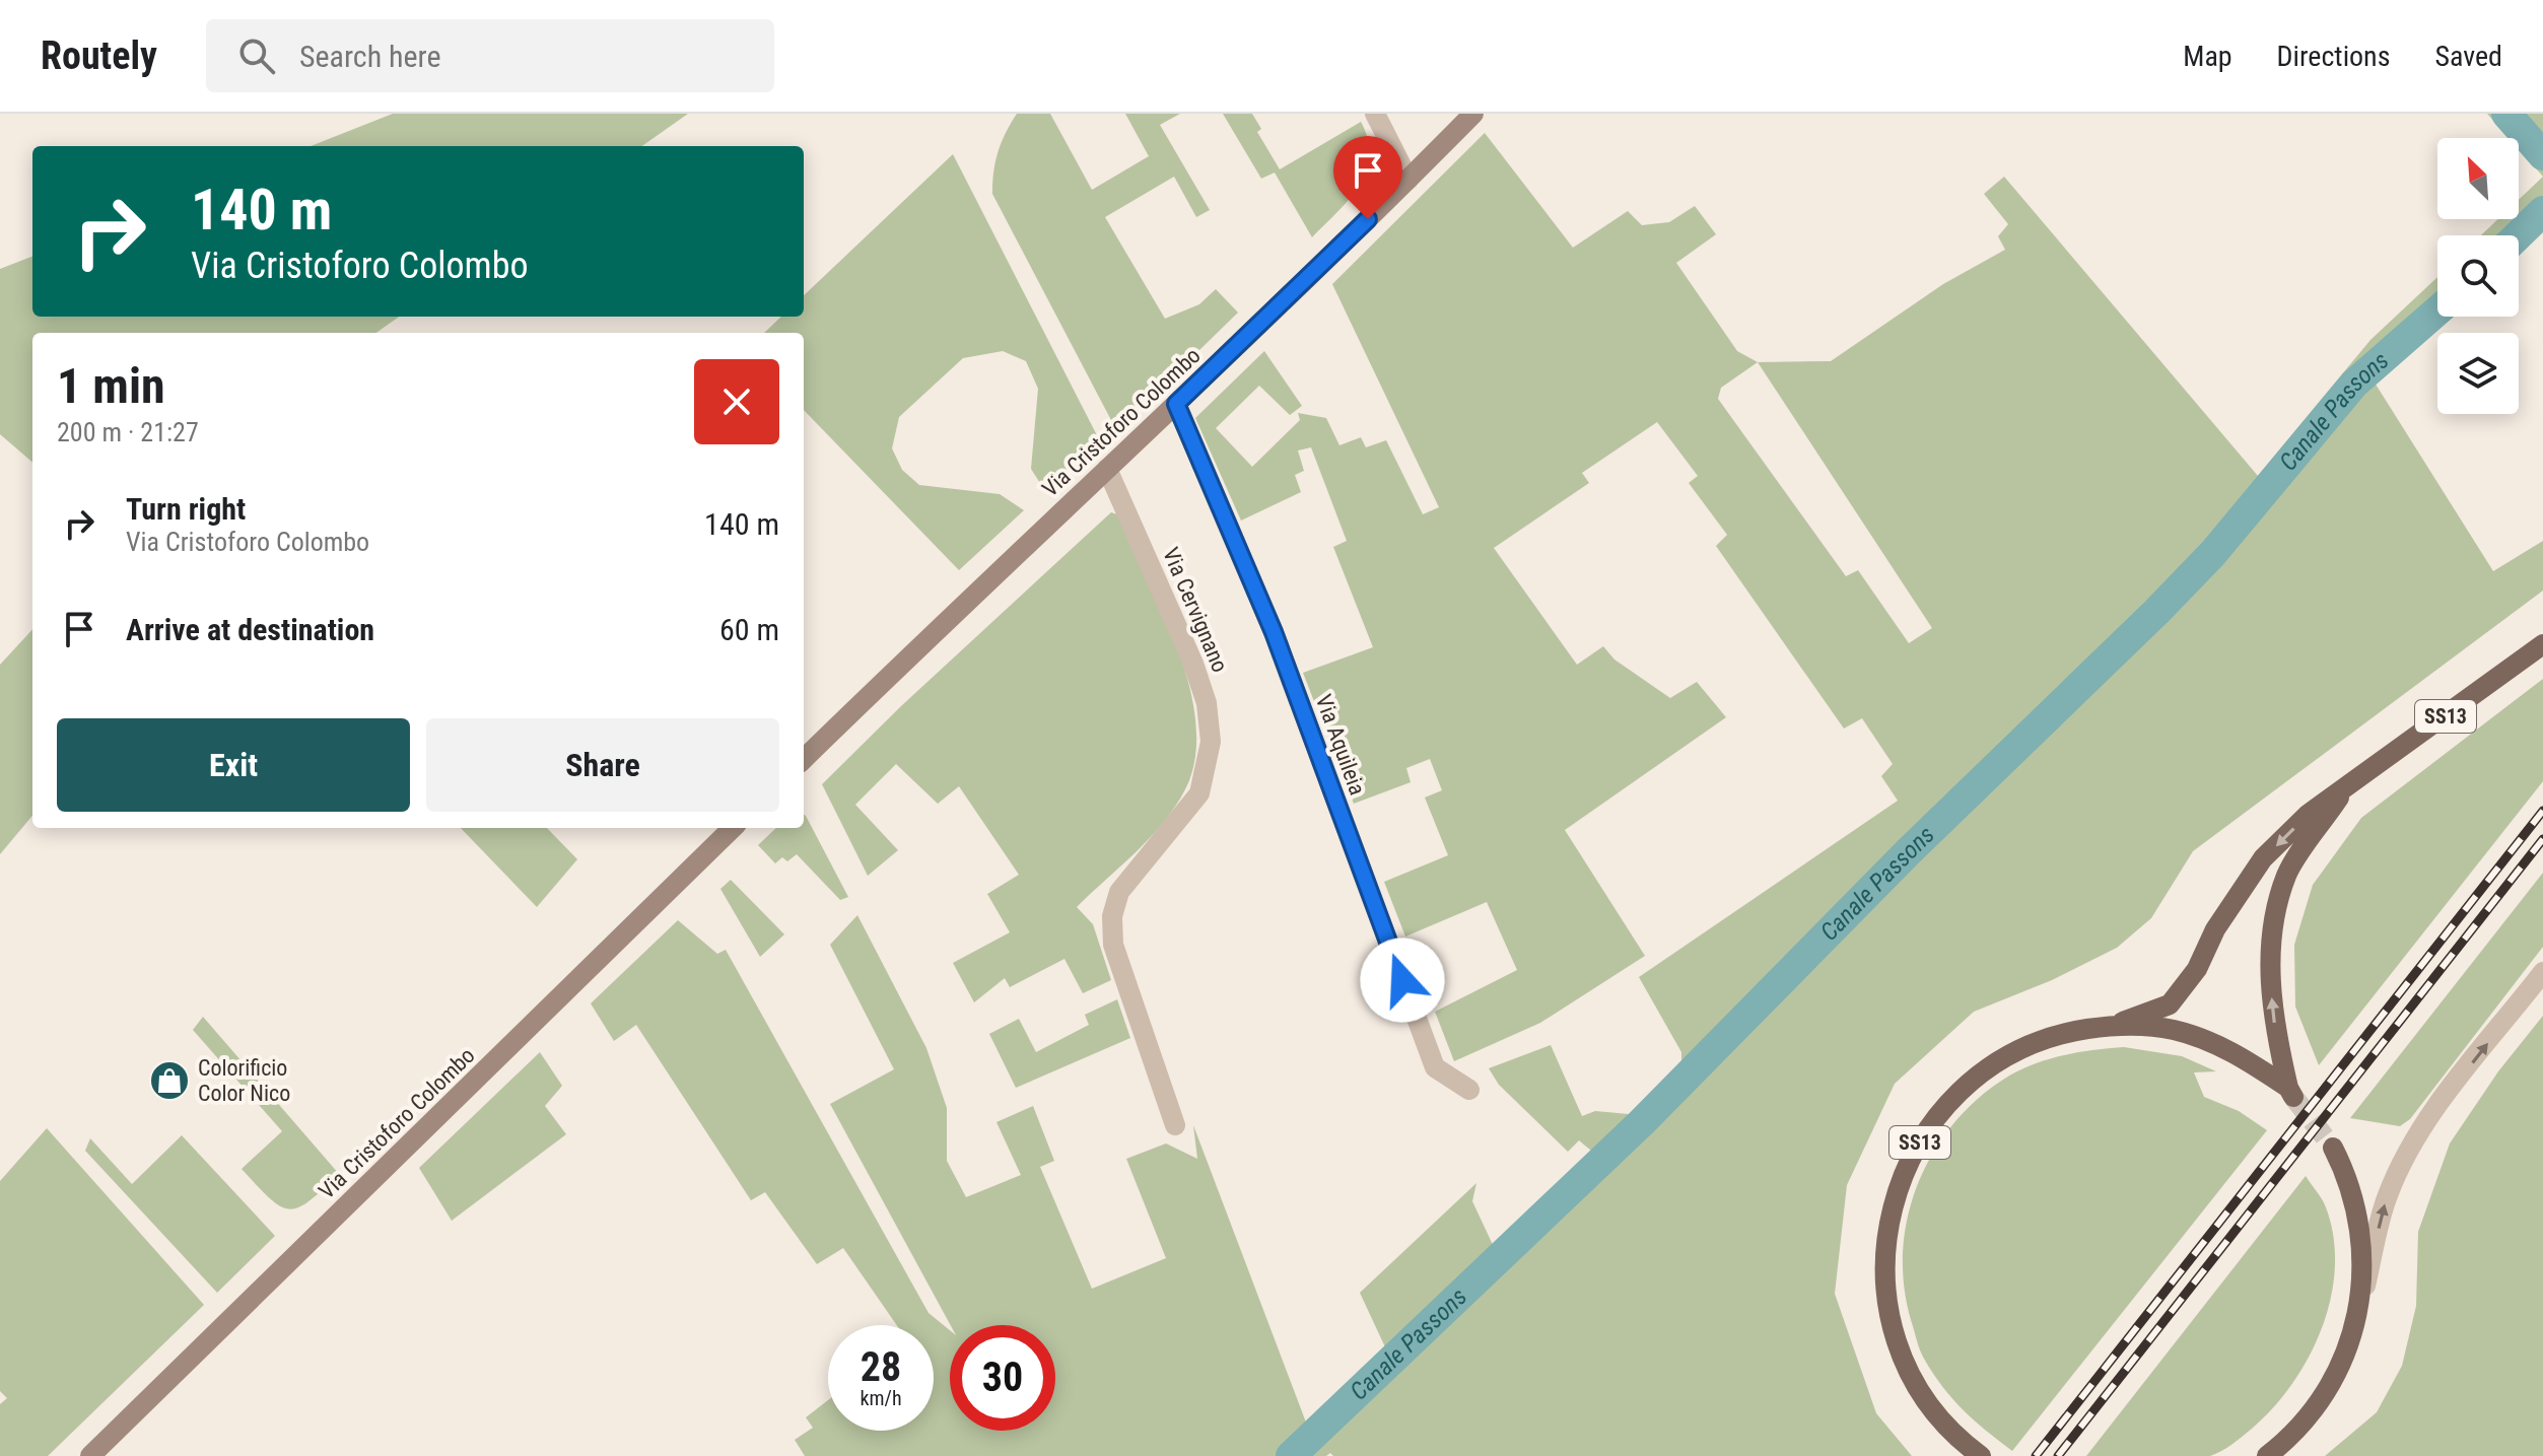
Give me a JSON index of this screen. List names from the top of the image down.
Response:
{
  "streets": {
    "main road": ["Via Cristoforo Colombo", "SS13"],
    "street": ["Via Cervignano", "Via Aquileia"]
  },
  "crossings": [
    ["Via Cristoforo Colombo", "Via Cervignano"],
    ["Via Cristoforo Colombo", "Via Aquileia"]
  ],
  "water": ["Canale Passons"],
  "places": {
    "shop": ["Colorificio Color Nico"]
  },
  "north": "top left",
  "page": {
    "header": "Routely",
    "search": "Search here",
    "nav": ["Map", "Directions", "Saved"],
    "turn": ["140 m", "Via Cristoforo Colombo"],
    "heading": ["1 min", "200 m · 21:27"],
    "list": [
      {
        "name": "Turn right",
        "note": "Via Cristoforo Colombo",
        "value": "140 m"
      },
      {
        "name": "Arrive at destination",
        "value": "60 m"
      }
    ],
    "buttons": ["Exit", "Share"],
    "speed": "28 km/h",
    "limit": "30"
  }
}
